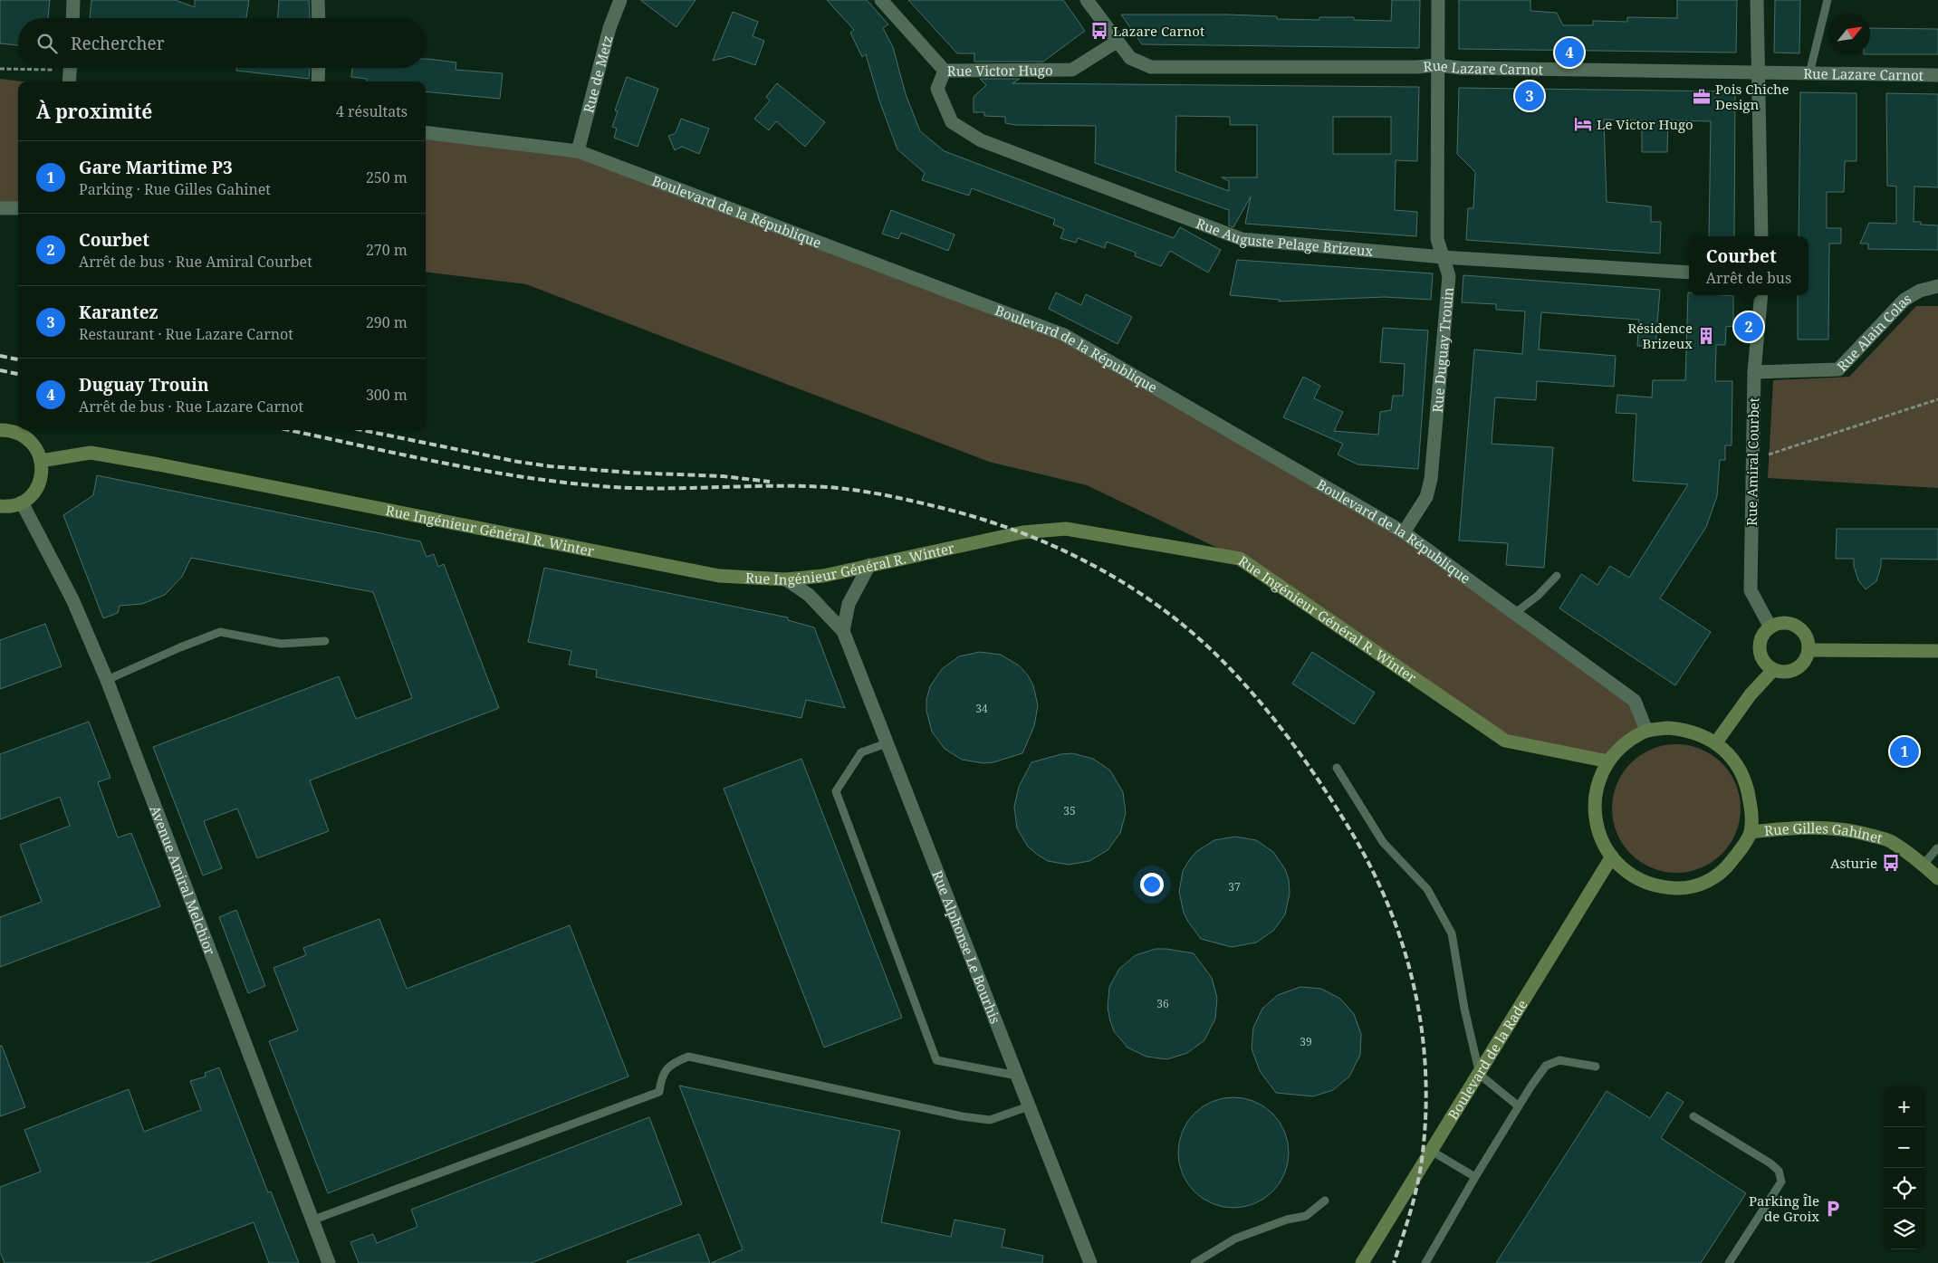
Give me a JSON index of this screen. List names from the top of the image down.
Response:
{
  "streets": {
    "street": [
      "Rue Lazare Carnot",
      "Rue Victor Hugo",
      "Rue de Metz",
      "Boulevard de la République",
      "Rue Auguste Pelage Brizeux",
      "Rue Alain Colas",
      "Rue Duguay Trouin",
      "Rue Amiral Courbet",
      "Rue Ingénieur Général R. Winter",
      "Rue Gilles Gahinet",
      "Avenue Amiral Melchior",
      "Rue Alphonse Le Bourhis",
      "Boulevard de la Rade"
    ]
  },
  "crossings": [
    ["Rue Lazare Carnot", "Rue Victor Hugo"],
    ["Rue Lazare Carnot", "Rue Duguay Trouin"],
    ["Rue Victor Hugo", "Rue Auguste Pelage Brizeux"],
    ["Rue de Metz", "Boulevard de la République"],
    ["Boulevard de la République", "Rue Duguay Trouin"],
    ["Boulevard de la République", "Rue Ingénieur Général R. Winter"],
    ["Boulevard de la République", "Rue Gilles Gahinet"],
    ["Boulevard de la République", "Boulevard de la Rade"],
    ["Rue Auguste Pelage Brizeux", "Rue Duguay Trouin"],
    ["Rue Alain Colas", "Rue Amiral Courbet"],
    ["Rue Ingénieur Général R. Winter", "Rue Gilles Gahinet"],
    ["Rue Ingénieur Général R. Winter", "Rue Alphonse Le Bourhis"],
    ["Rue Ingénieur Général R. Winter", "Boulevard de la Rade"],
    ["Rue Gilles Gahinet", "Boulevard de la Rade"]
  ],
  "places": {
    "bus stop": ["Lazare Carnot", "Asturie"],
    "office": ["Pois Chiche Design"],
    "hotel": ["Le Victor Hugo"],
    "building": ["Résidence Brizeux"],
    "parking": ["Parking Île de Groix"]
  },
  "house_numbers": [
    "34",
    "35",
    "37",
    "36",
    "39"
  ],
  "north": "top right",
  "page": {
    "search": "Rechercher",
    "pins": [
      "4",
      "3",
      "2",
      "1"
    ],
    "heading": ["À proximité", "4 résultats"],
    "list": [
      {
        "mark": "1",
        "name": "Gare Maritime P3",
        "note": "Parking · Rue Gilles Gahinet",
        "value": "250 m"
      },
      {
        "mark": "2",
        "name": "Courbet",
        "note": "Arrêt de bus · Rue Amiral Courbet",
        "value": "270 m"
      },
      {
        "mark": "3",
        "name": "Karantez",
        "note": "Restaurant · Rue Lazare Carnot",
        "value": "290 m"
      },
      {
        "mark": "4",
        "name": "Duguay Trouin",
        "note": "Arrêt de bus · Rue Lazare Carnot",
        "value": "300 m"
      }
    ],
    "popup": ["Courbet", "Arrêt de bus"],
    "map_buttons": ["+", "−"]
  }
}
